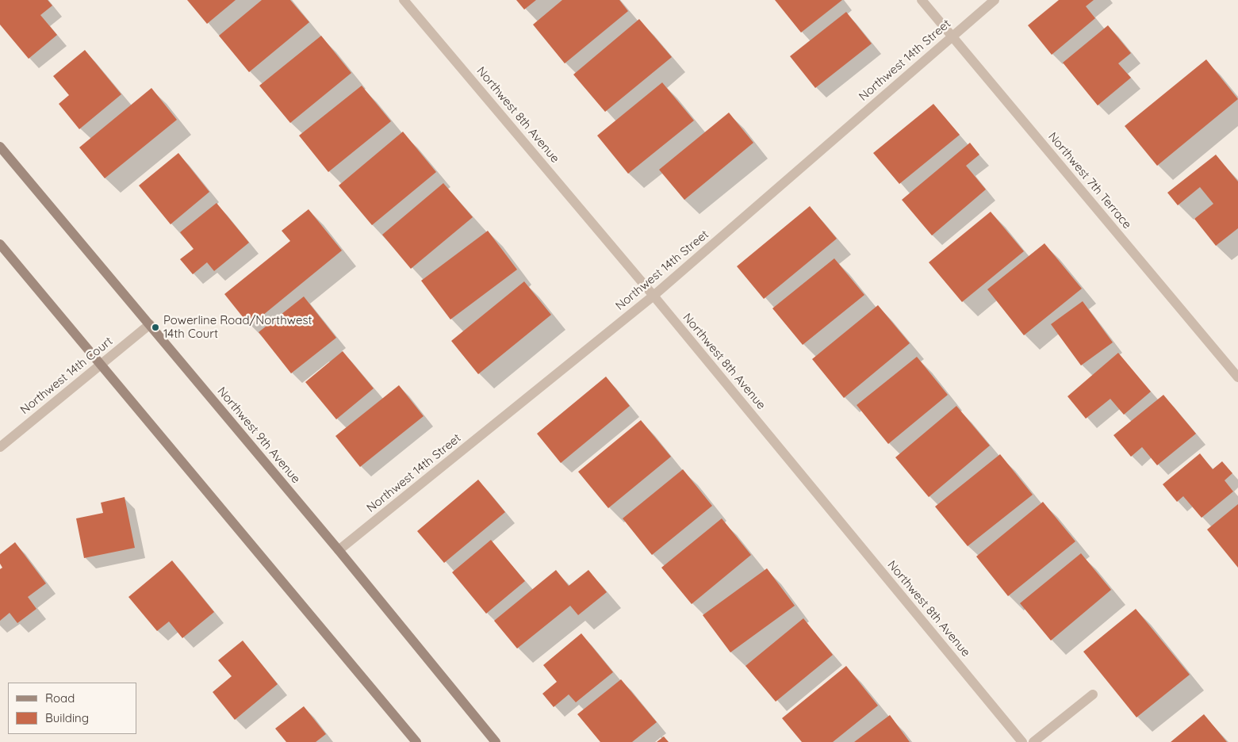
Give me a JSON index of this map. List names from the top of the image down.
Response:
{
  "streets": {
    "main road": ["Northwest 9th Avenue"],
    "street": [
      "Northwest 14th Street",
      "Northwest 8th Avenue",
      "Northwest 7th Terrace",
      "Northwest 14th Court"
    ]
  },
  "crossings": [
    ["Northwest 14th Street", "Northwest 8th Avenue"],
    ["Northwest 14th Street", "Northwest 7th Terrace"],
    ["Northwest 14th Street", "Northwest 9th Avenue"],
    ["Northwest 14th Court", "Northwest 9th Avenue"]
  ],
  "places": ["Powerline Road/Northwest 14th Court"],
  "legend": ["Road", "Building"]
}
